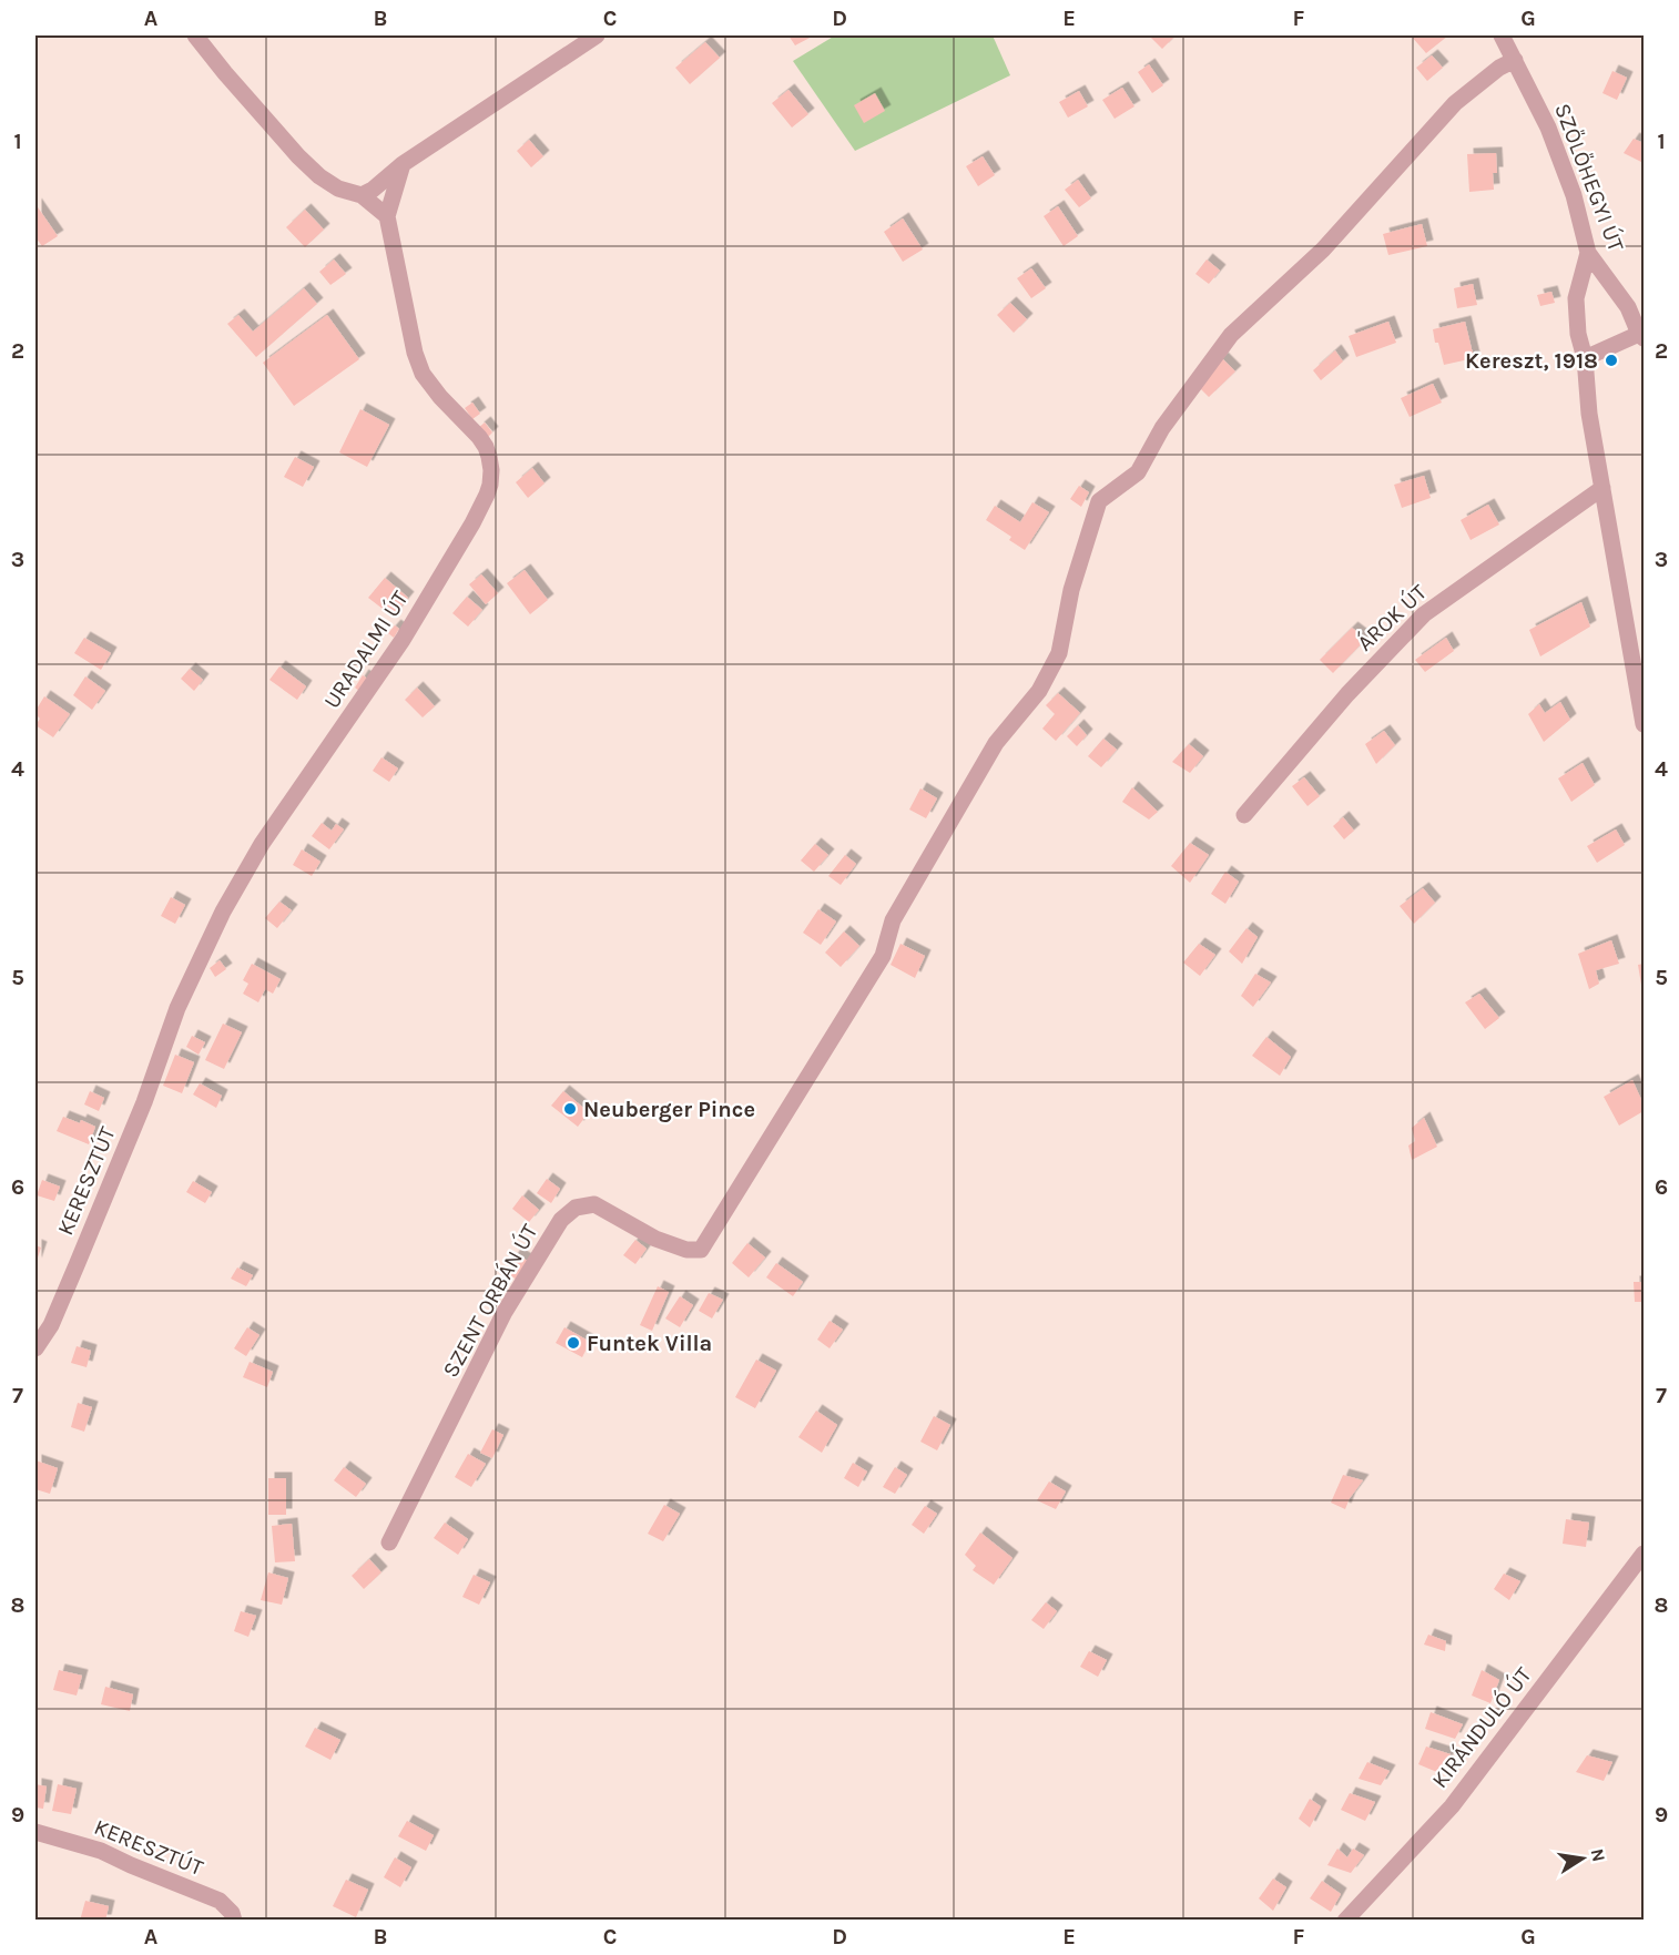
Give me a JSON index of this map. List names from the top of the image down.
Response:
{
  "streets": {
    "street": [
      "SZŐLŐHEGYI ÚT",
      "ÁROK ÚT",
      "URADALMI ÚT",
      "KERESZTÚT",
      "SZENT ORBÁN ÚT",
      "KIRÁNDULÓ ÚT"
    ]
  },
  "crossings": [
    ["SZŐLŐHEGYI ÚT", "SZENT ORBÁN ÚT"],
    ["URADALMI ÚT", "KERESZTÚT"]
  ],
  "places": ["Kereszt, 1918", "Neuberger Pince", "Funtek Villa"],
  "north": "right",
  "grid": {
    "columns": [
      "A",
      "B",
      "C",
      "D",
      "E",
      "F",
      "G"
    ],
    "rows": [
      "1",
      "2",
      "3",
      "4",
      "5",
      "6",
      "7",
      "8",
      "9"
    ]
  }
}
